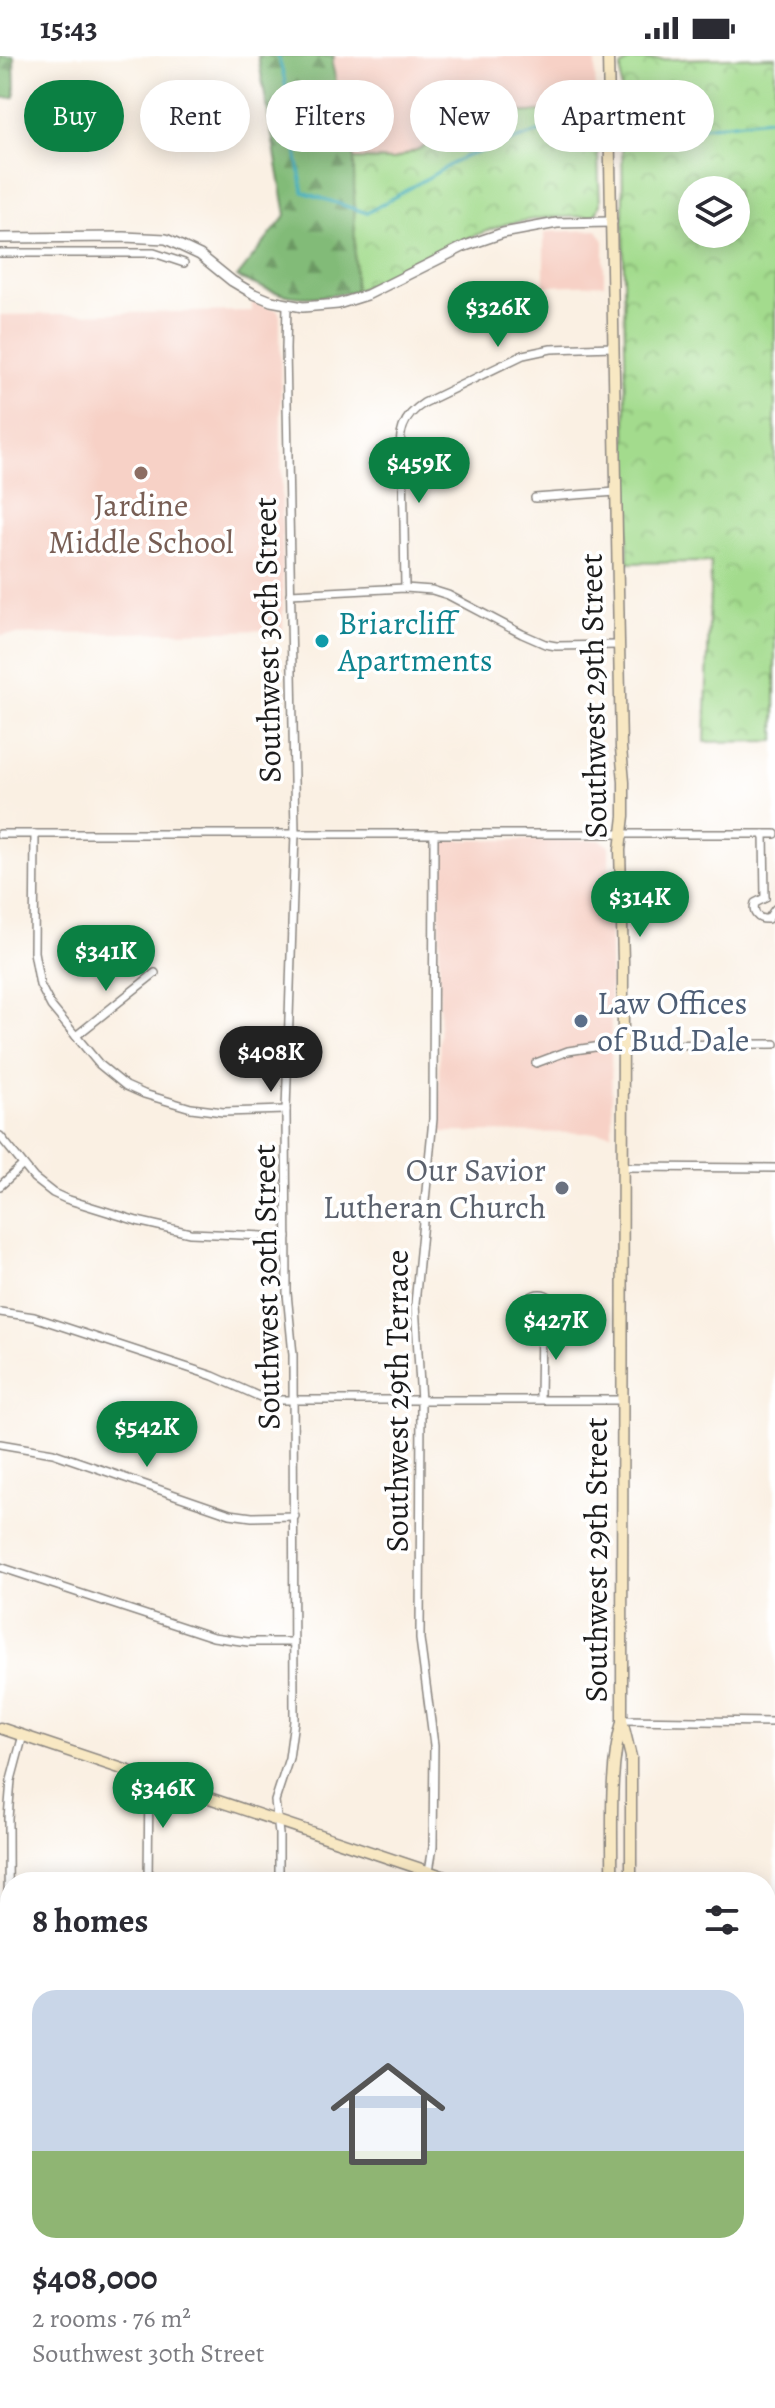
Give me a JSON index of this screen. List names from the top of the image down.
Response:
{
  "streets": {
    "main road": ["Southwest 29th Street"],
    "street": ["Southwest 30th Street", "Southwest 29th Terrace"]
  },
  "places": [
    "Jardine Middle School",
    "Briarcliff Apartments",
    "Law Offices of Bud Dale",
    "Our Savior Lutheran Church"
  ],
  "page": {
    "status": "15:43",
    "chip": [
      "Buy",
      "Rent",
      "Filters",
      "New",
      "Apartment"
    ],
    "price": [
      "$326K",
      "$459K",
      "$314K",
      "$341K",
      "$408K",
      "$427K",
      "$542K",
      "$346K"
    ],
    "heading": "8 homes",
    "list": [
      {
        "name": "$408,000",
        "note": "2 rooms · 76 m² · Southwest 30th Street"
      }
    ]
  }
}
